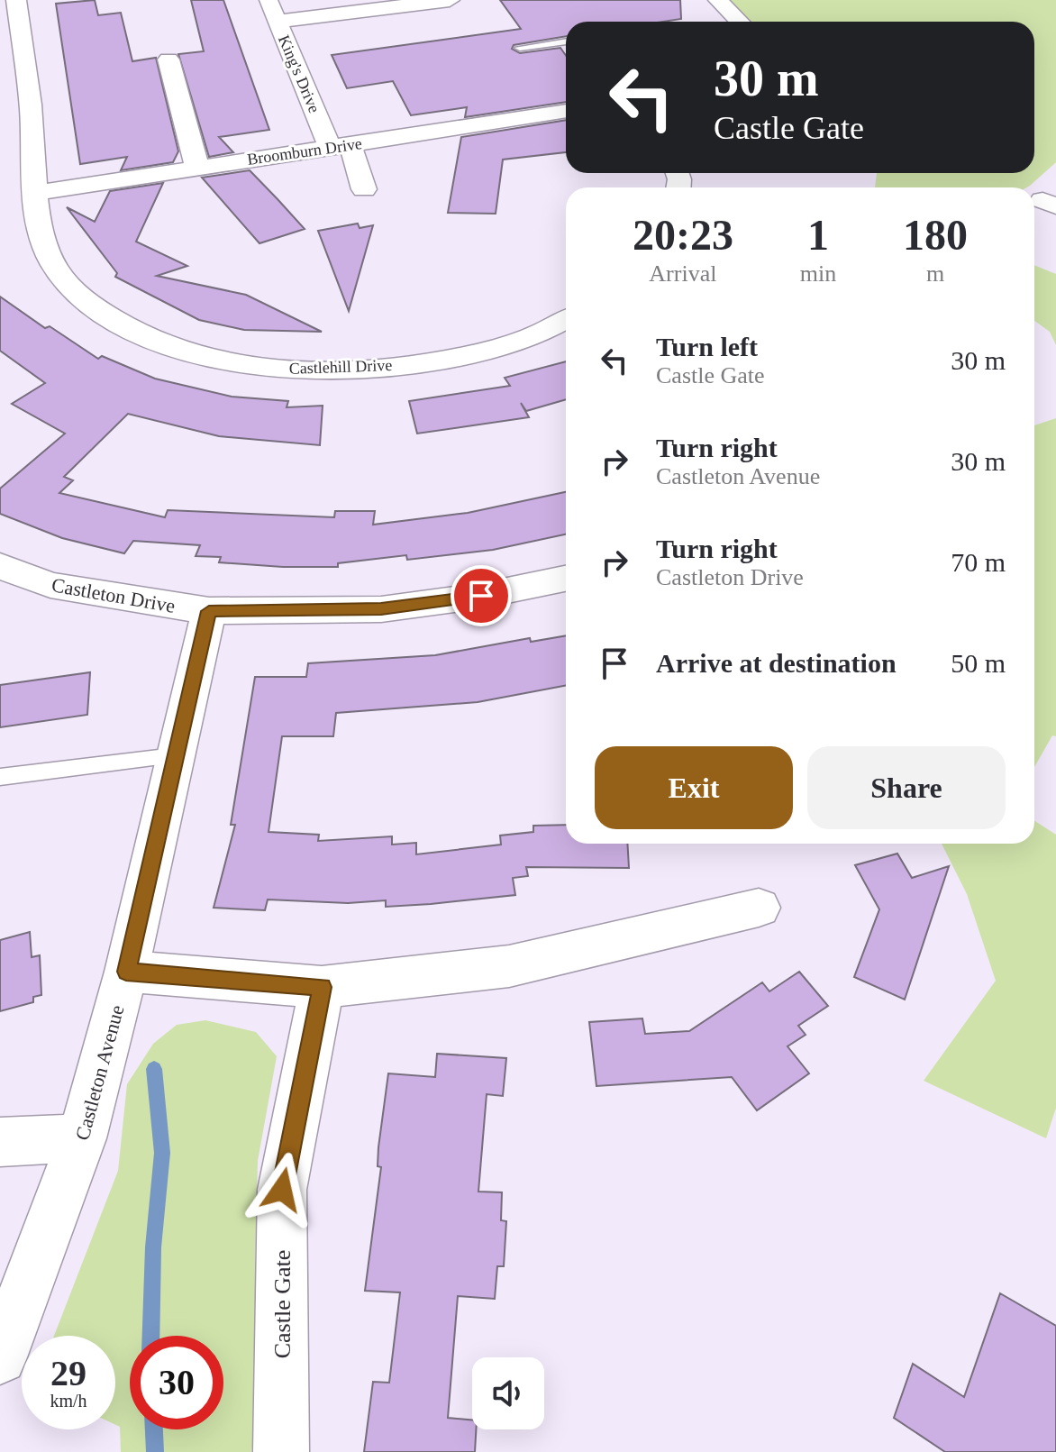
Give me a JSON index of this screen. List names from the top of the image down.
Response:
{
  "streets": {
    "street": [
      "King's Drive",
      "Broomburn Drive",
      "Castlehill Drive",
      "Castleton Drive",
      "Castleton Avenue",
      "Castle Gate"
    ]
  },
  "crossings": [
    ["King's Drive", "Broomburn Drive"],
    ["Broomburn Drive", "Castlehill Drive"],
    ["Castleton Drive", "Castleton Avenue"]
  ],
  "page": {
    "turn": ["30 m", "Castle Gate"],
    "eta": [
      "20:23",
      "Arrival",
      "1",
      "min",
      "180",
      "m"
    ],
    "list": [
      {
        "name": "Turn left",
        "note": "Castle Gate",
        "value": "30 m"
      },
      {
        "name": "Turn right",
        "note": "Castleton Avenue",
        "value": "30 m"
      },
      {
        "name": "Turn right",
        "note": "Castleton Drive",
        "value": "70 m"
      },
      {
        "name": "Arrive at destination",
        "value": "50 m"
      }
    ],
    "buttons": ["Exit", "Share"],
    "speed": "29 km/h",
    "limit": "30"
  }
}
